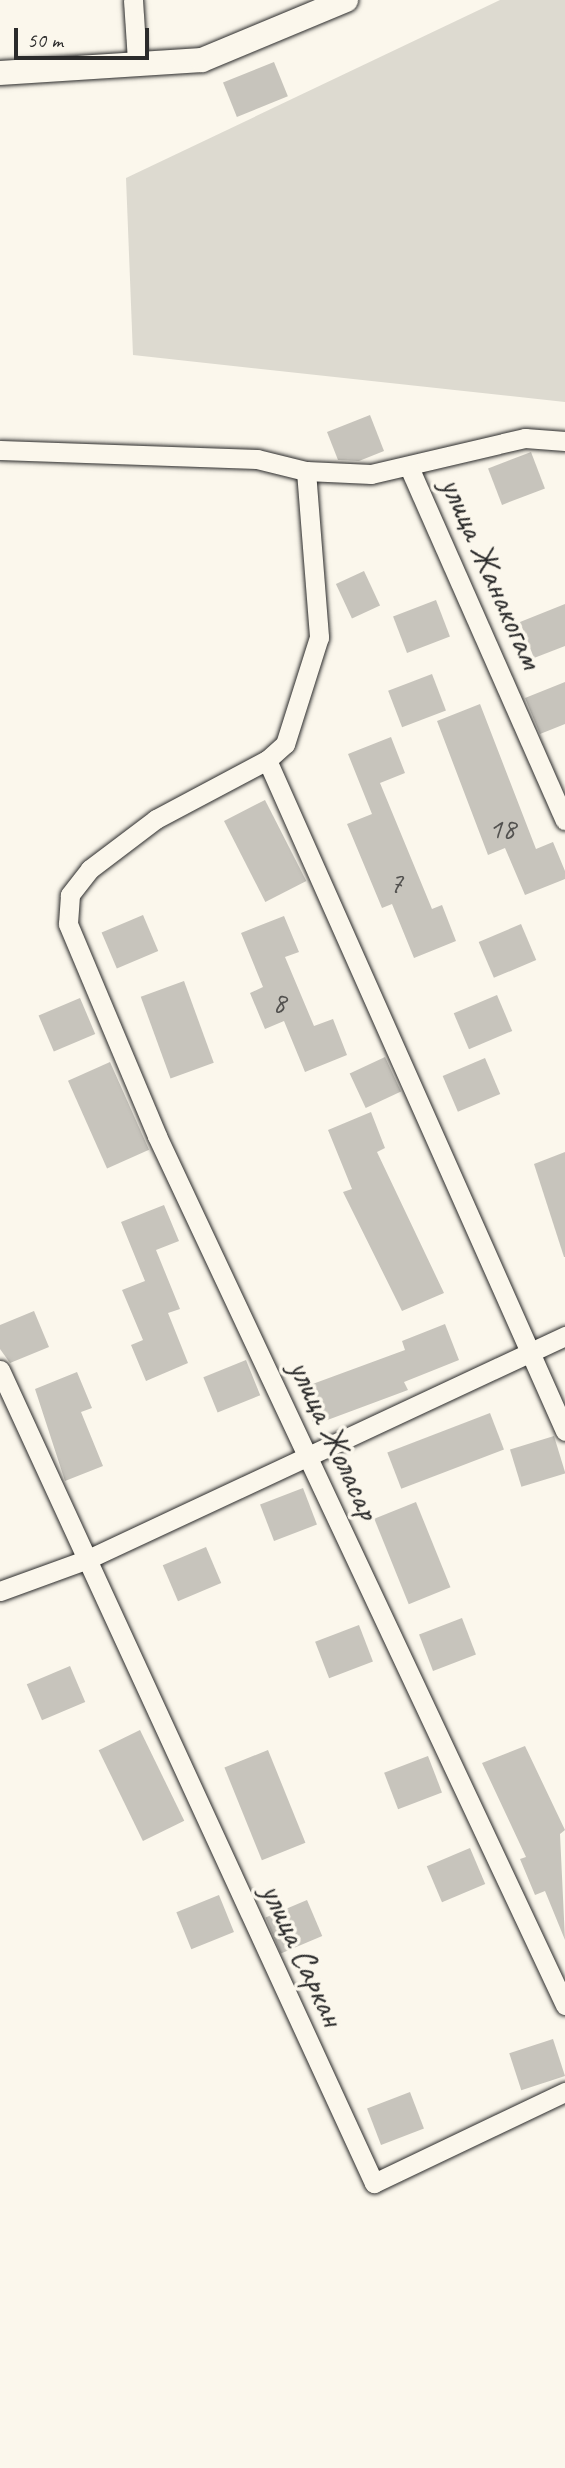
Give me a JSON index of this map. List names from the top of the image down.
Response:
{
  "streets": {
    "street": ["улица Жанакогам", "улица Жоласар", "улица Саркан"]
  },
  "house_numbers": ["18", "7", "8"],
  "scale_bar": "50 m"
}
